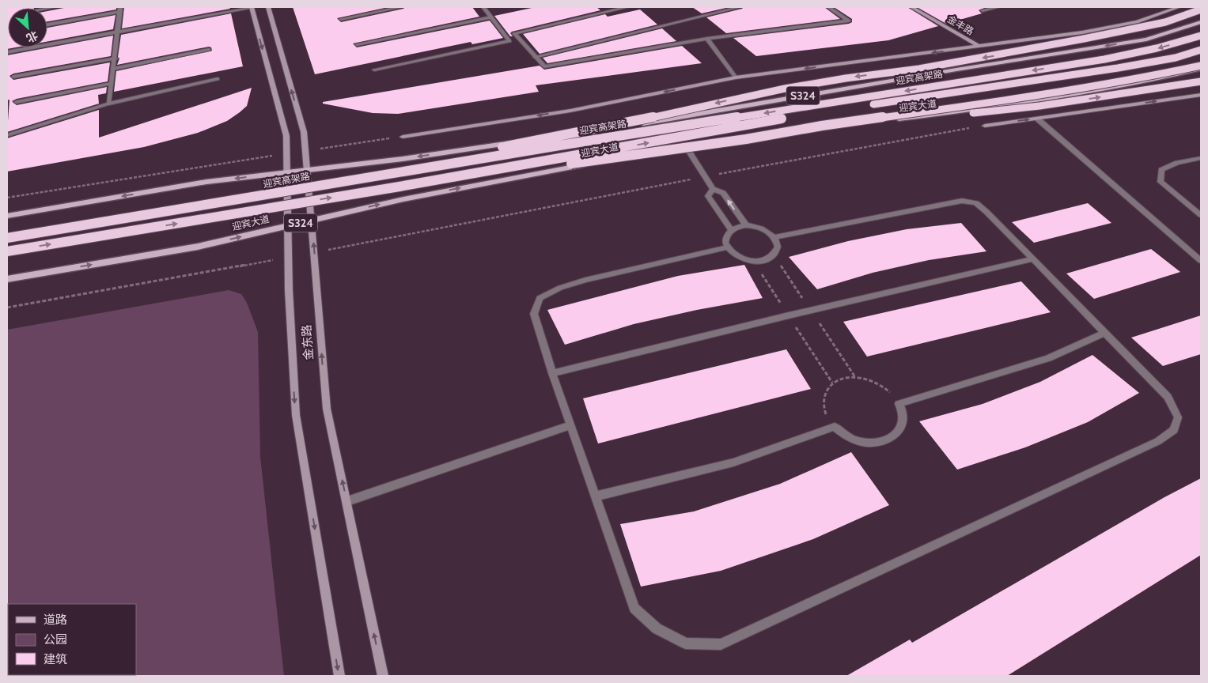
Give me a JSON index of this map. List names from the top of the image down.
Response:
{
  "streets": {
    "highway": ["迎宾高架路"],
    "main road": ["S324", "迎宾大道"],
    "street": ["金丰路", "金东路"]
  },
  "crossings": [
    ["迎宾大道", "金东路"]
  ],
  "legend": ["道路", "公园", "建筑"],
  "north": "bottom right"
}
